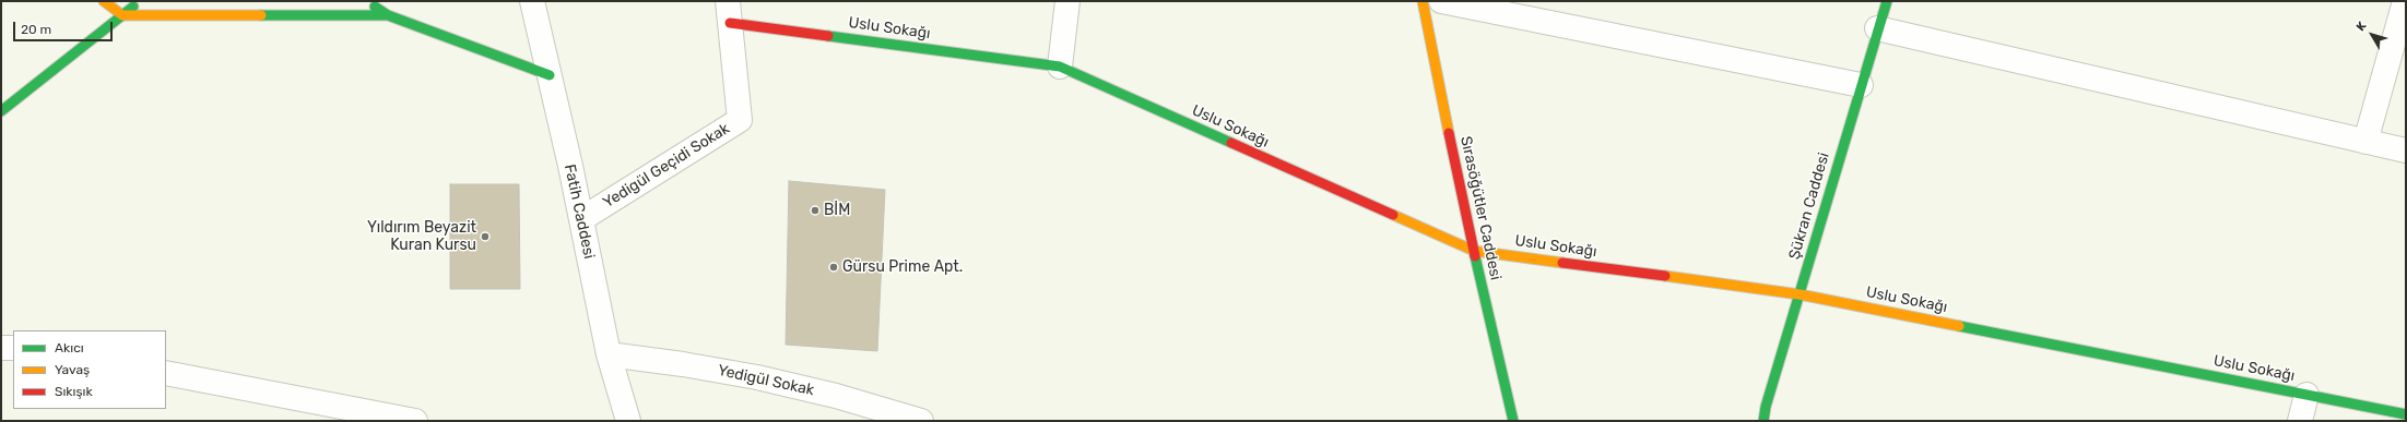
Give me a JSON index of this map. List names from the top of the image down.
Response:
{
  "streets": {
    "street": [
      "Uslu Sokağı",
      "Yedigül Geçidi Sokak",
      "Şükran Caddesi",
      "Sırasöğütler Caddesi",
      "Fatih Caddesi",
      "Yedigül Sokak"
    ]
  },
  "crossings": [
    ["Uslu Sokağı", "Yedigül Geçidi Sokak"],
    ["Uslu Sokağı", "Şükran Caddesi"],
    ["Uslu Sokağı", "Sırasöğütler Caddesi"],
    ["Yedigül Geçidi Sokak", "Fatih Caddesi"],
    ["Fatih Caddesi", "Yedigül Sokak"]
  ],
  "places": ["BİM", "Yıldırım Beyazit Kuran Kursu", "Gürsu Prime Apt."],
  "legend": ["Akıcı", "Yavaş", "Sıkışık"],
  "scale_bar": "20 m",
  "north": "top left"
}
